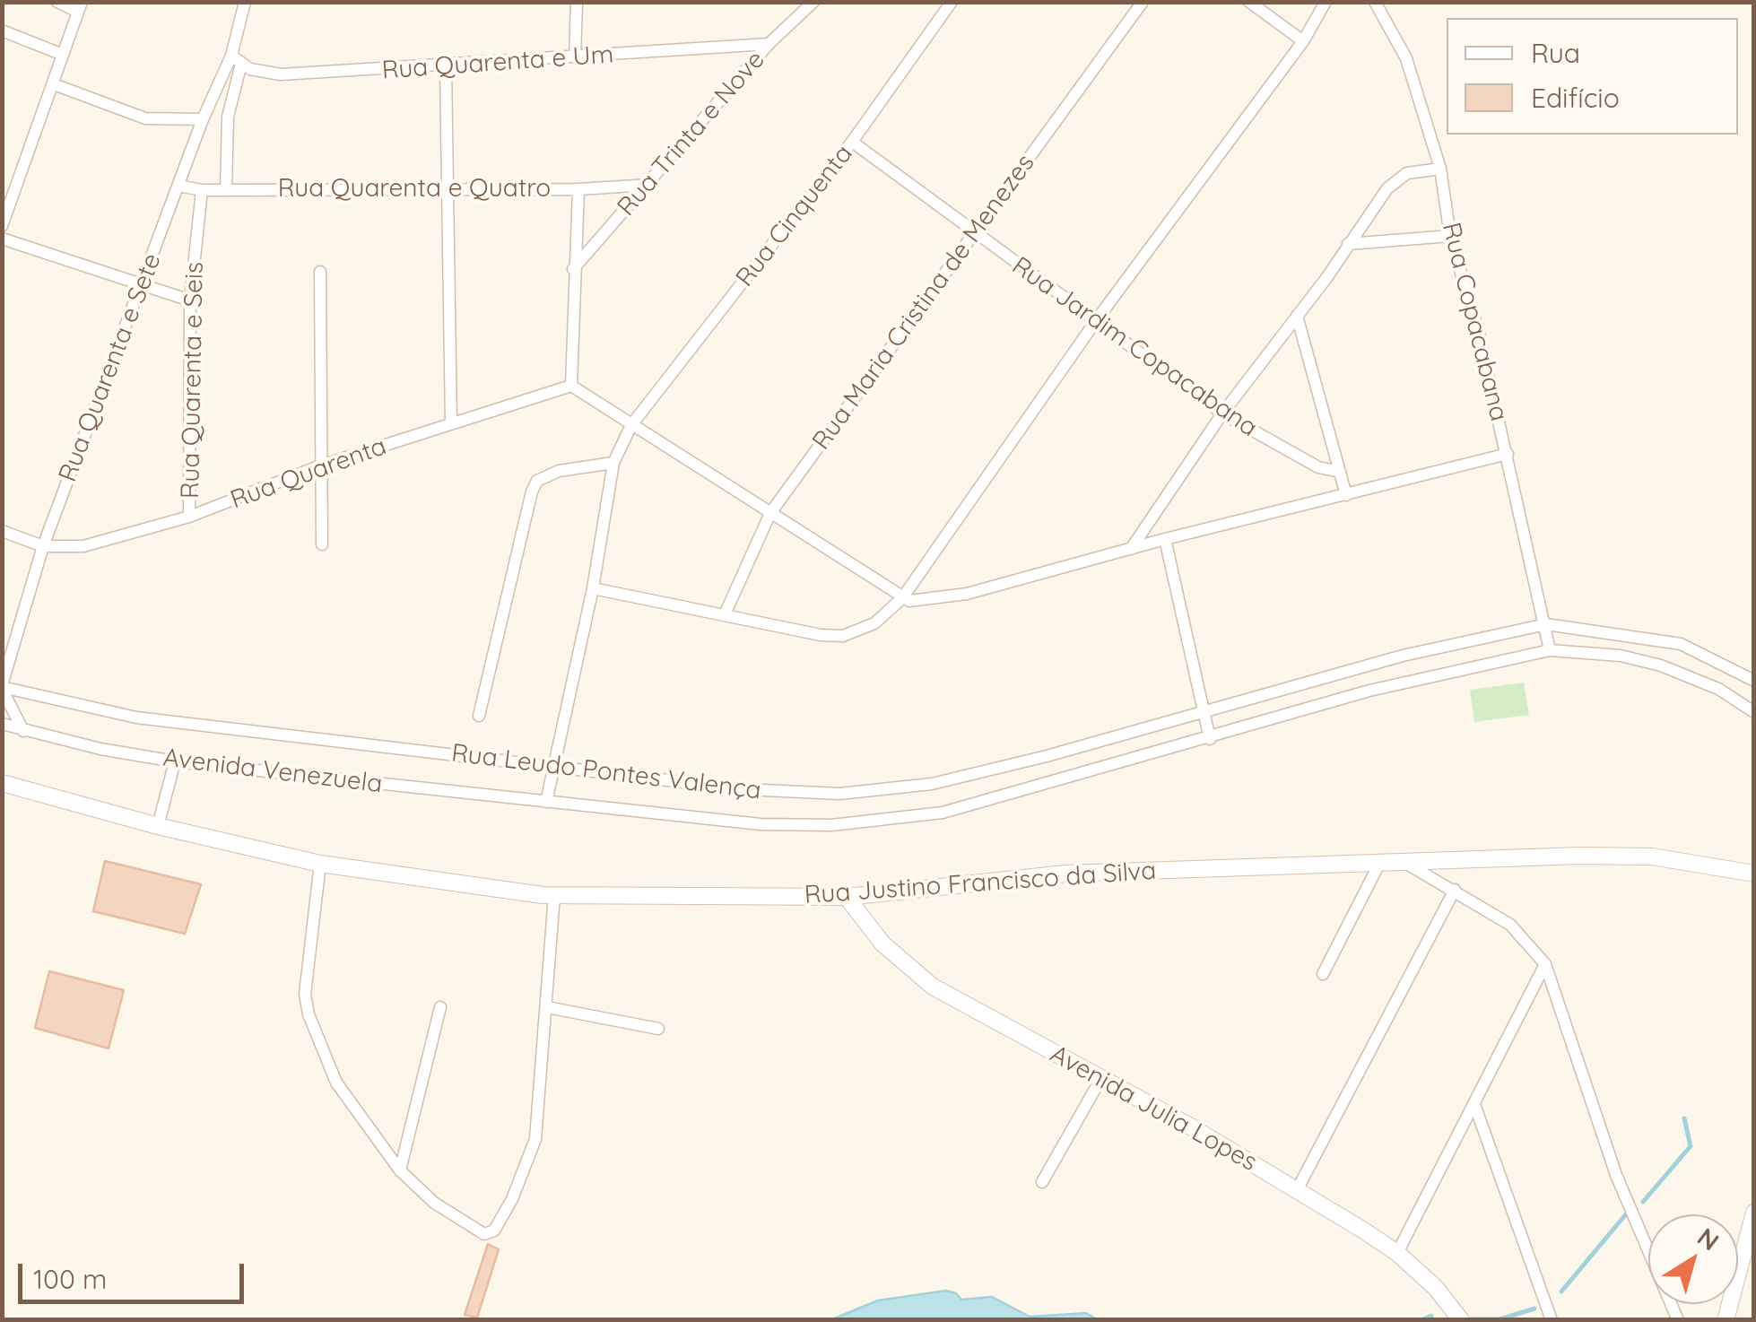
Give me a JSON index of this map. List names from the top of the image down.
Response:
{
  "streets": {
    "main road": ["Rua Justino Francisco da Silva", "Avenida Julia Lopes"],
    "street": [
      "Rua Quarenta e Um",
      "Rua Trinta e Nove",
      "Rua Quarenta e Quatro",
      "Rua Cinquenta",
      "Rua Maria Cristina de Menezes",
      "Rua Copacabana",
      "Rua Jardim Copacabana",
      "Rua Quarenta e Sete",
      "Rua Quarenta e Seis",
      "Rua Quarenta",
      "Avenida Venezuela",
      "Rua Leudo Pontes Valença"
    ]
  },
  "crossings": [
    ["Rua Quarenta e Um", "Rua Trinta e Nove"],
    ["Rua Quarenta e Um", "Rua Quarenta e Sete"],
    ["Rua Trinta e Nove", "Rua Quarenta e Quatro"],
    ["Rua Quarenta e Quatro", "Rua Quarenta e Sete"],
    ["Rua Quarenta e Quatro", "Rua Quarenta e Seis"],
    ["Rua Cinquenta", "Rua Jardim Copacabana"],
    ["Rua Cinquenta", "Avenida Venezuela"],
    ["Rua Cinquenta", "Rua Leudo Pontes Valença"],
    ["Rua Maria Cristina de Menezes", "Rua Jardim Copacabana"],
    ["Rua Copacabana", "Rua Leudo Pontes Valença"],
    ["Rua Quarenta e Sete", "Rua Quarenta"],
    ["Rua Quarenta e Sete", "Rua Leudo Pontes Valença"],
    ["Rua Quarenta e Seis", "Rua Quarenta"],
    ["Rua Justino Francisco da Silva", "Avenida Julia Lopes"]
  ],
  "legend": ["Rua", "Edifício"],
  "scale_bar": "100 m",
  "north": "top right"
}
